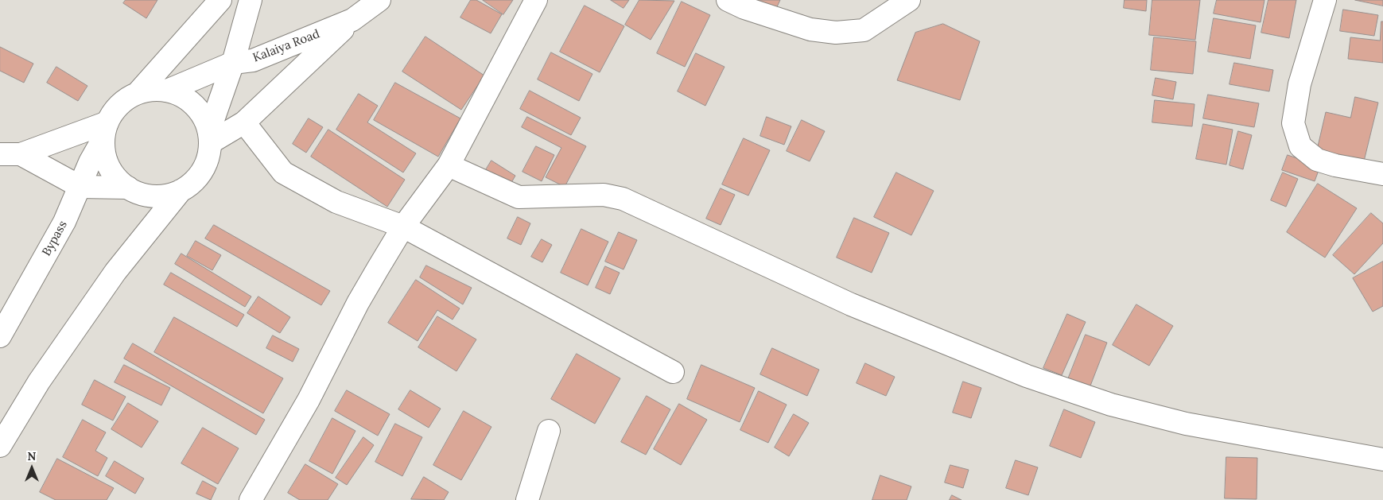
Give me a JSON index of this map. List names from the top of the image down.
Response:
{
  "streets": {
    "street": ["Kalaiya Road", "Bypass"]
  },
  "crossings": [
    ["Kalaiya Road", "Bypass"]
  ],
  "north": "top"
}
